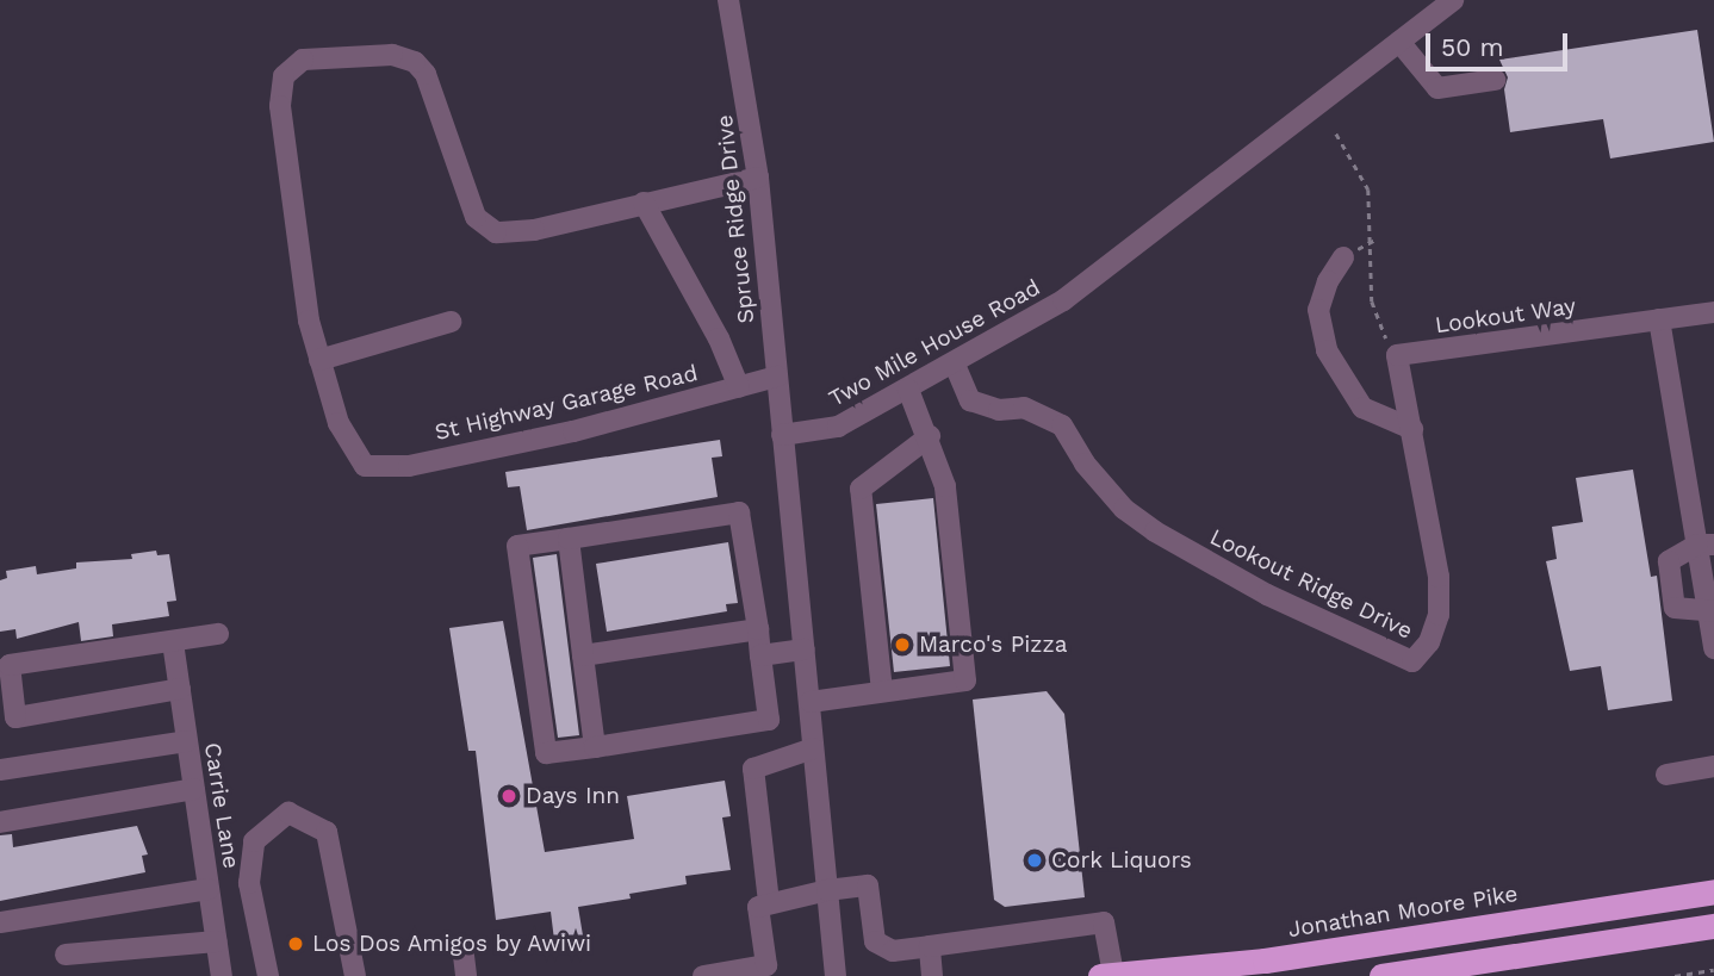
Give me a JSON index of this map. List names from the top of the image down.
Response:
{
  "streets": {
    "highway": ["Jonathan Moore Pike"],
    "street": [
      "Spruce Ridge Drive",
      "Lookout Way",
      "Two Mile House Road",
      "St Highway Garage Road",
      "Lookout Ridge Drive",
      "Carrie Lane"
    ]
  },
  "crossings": [
    ["Spruce Ridge Drive", "Two Mile House Road"],
    ["Spruce Ridge Drive", "St Highway Garage Road"],
    ["Lookout Way", "Lookout Ridge Drive"],
    ["Two Mile House Road", "Lookout Ridge Drive"]
  ],
  "places": [
    "Marco's Pizza",
    "Days Inn",
    "Cork Liquors",
    "Los Dos Amigos by Awiwi"
  ],
  "scale_bar": "50 m"
}
